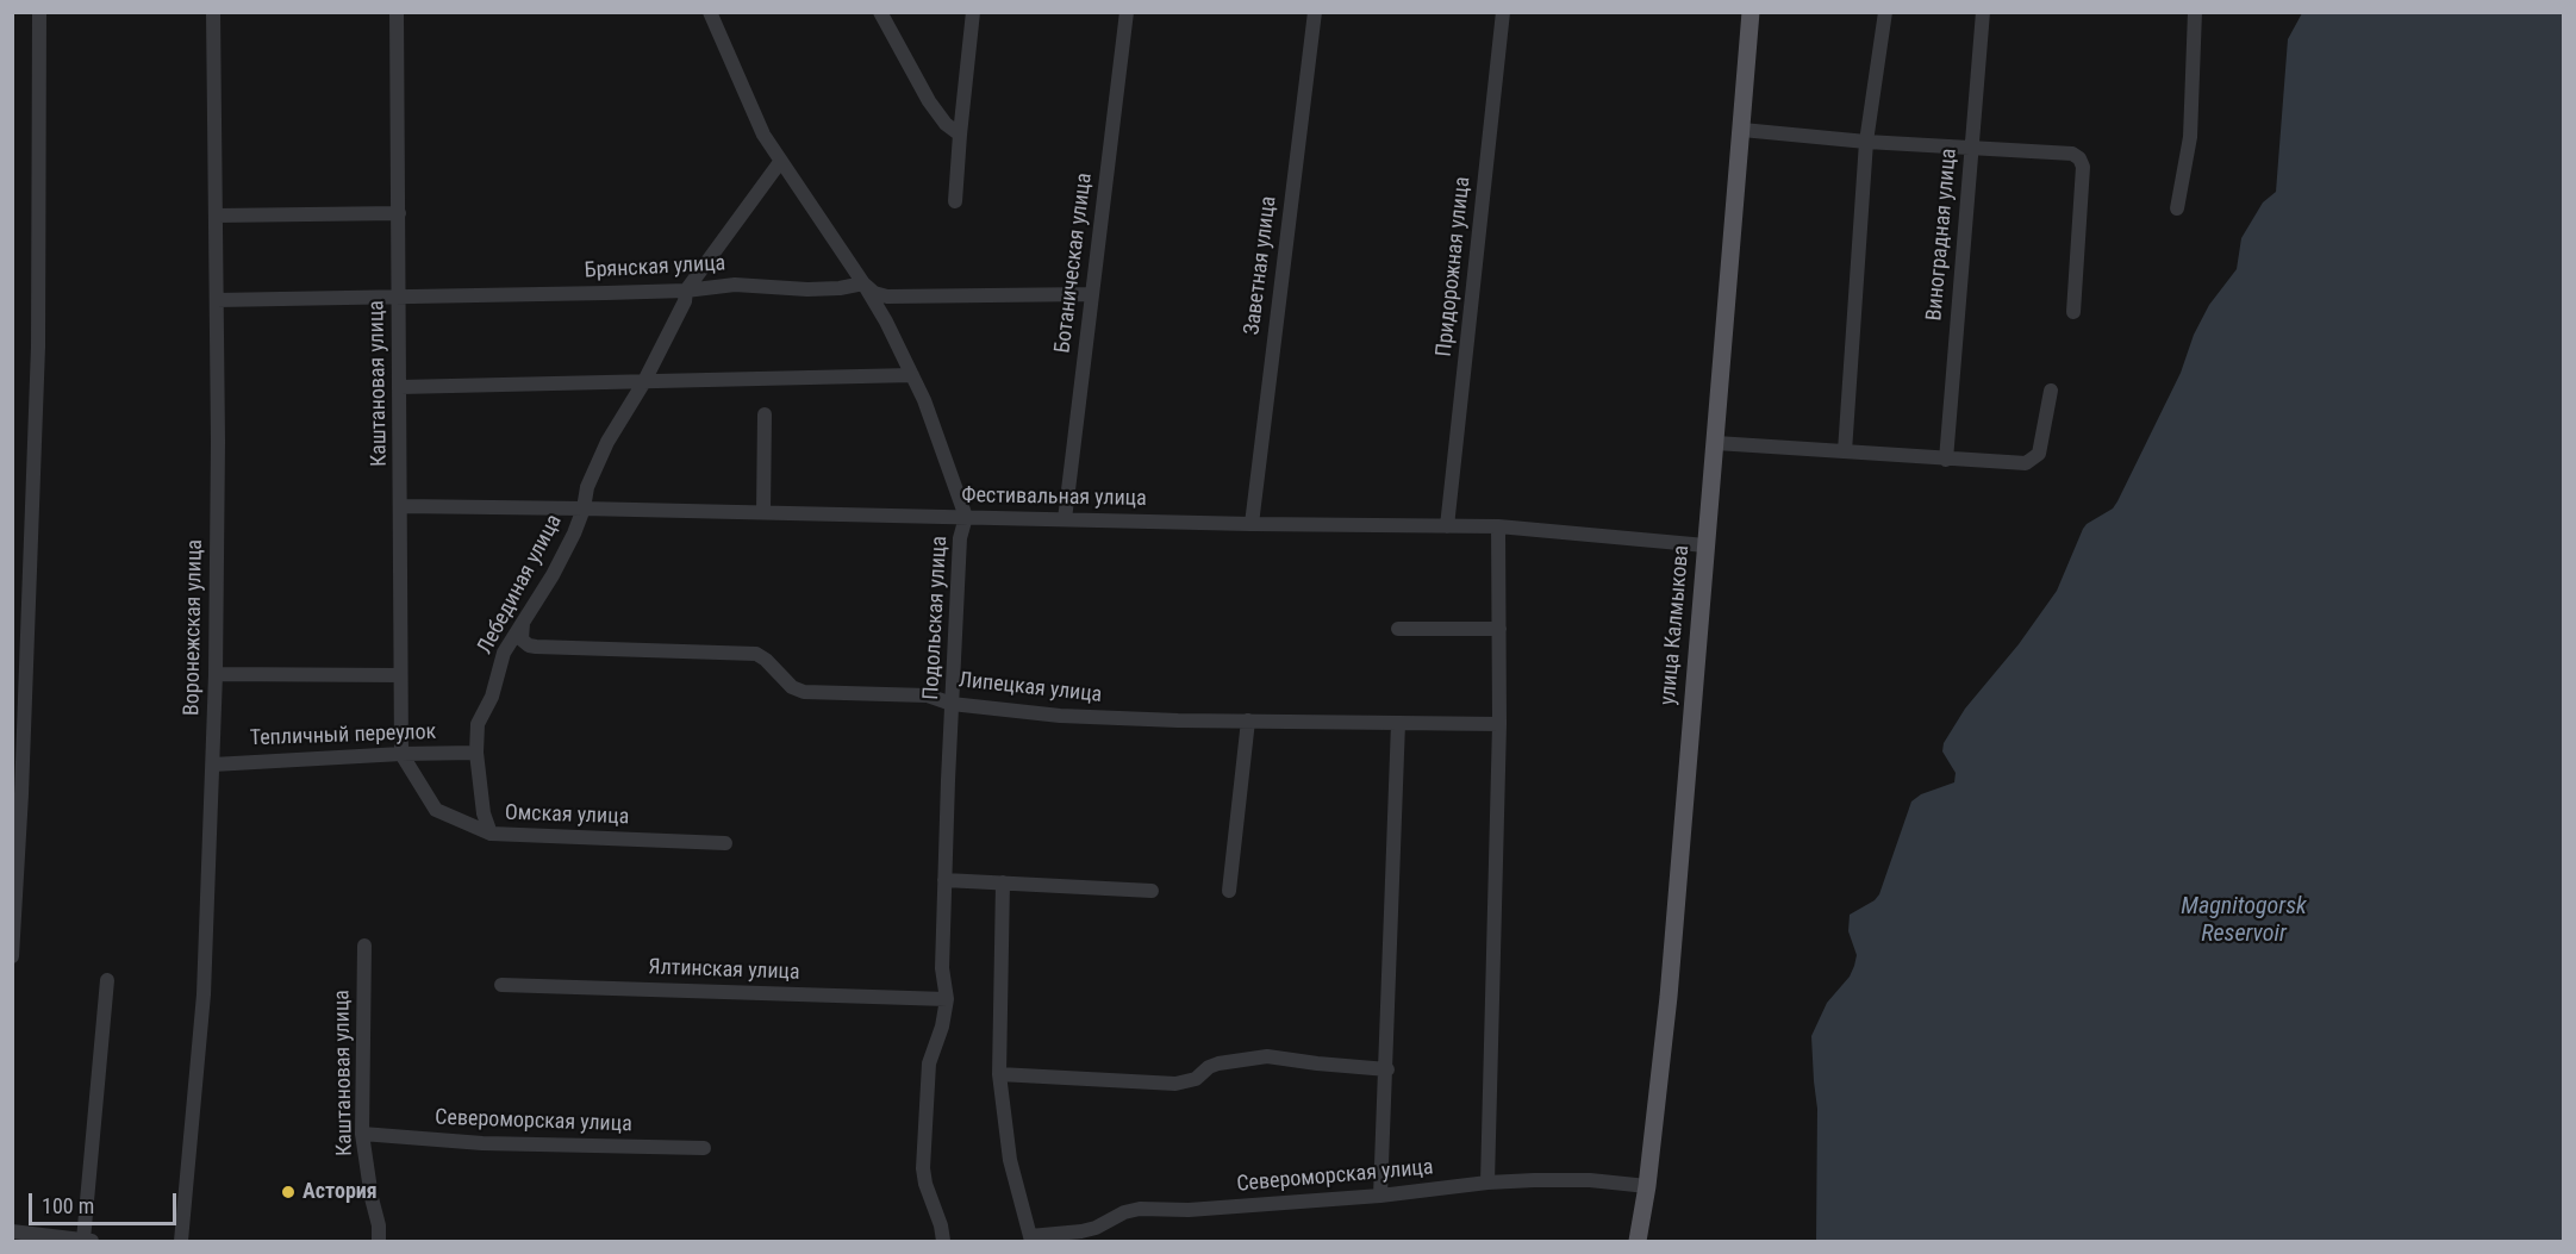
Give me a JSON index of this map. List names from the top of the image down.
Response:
{
  "streets": {
    "main road": ["улица Калмыкова"],
    "street": [
      "Виноградная улица",
      "Ботаническая улица",
      "Заветная улица",
      "Придорожная улица",
      "Брянская улица",
      "Каштановая улица",
      "Фестивальная улица",
      "Лебединая улица",
      "Подольская улица",
      "Воронежская улица",
      "Липецкая улица",
      "Тепличный переулок",
      "Омская улица",
      "Ялтинская улица",
      "Североморская улица"
    ]
  },
  "crossings": [
    ["Ботаническая улица", "Фестивальная улица"],
    ["Заветная улица", "Фестивальная улица"],
    ["Придорожная улица", "Фестивальная улица"],
    ["Брянская улица", "Каштановая улица"],
    ["Брянская улица", "Лебединая улица"],
    ["Брянская улица", "Подольская улица"],
    ["Брянская улица", "Воронежская улица"],
    ["Каштановая улица", "Фестивальная улица"],
    ["Каштановая улица", "Тепличный переулок"],
    ["Каштановая улица", "Омская улица"],
    ["Каштановая улица", "Североморская улица"],
    ["Фестивальная улица", "Лебединая улица"],
    ["Фестивальная улица", "Подольская улица"],
    ["Фестивальная улица", "улица Калмыкова"],
    ["Лебединая улица", "Подольская улица"],
    ["Лебединая улица", "Липецкая улица"],
    ["Лебединая улица", "Тепличный переулок"],
    ["Лебединая улица", "Омская улица"],
    ["Подольская улица", "Липецкая улица"],
    ["Подольская улица", "Ялтинская улица"],
    ["улица Калмыкова", "Североморская улица"],
    ["Воронежская улица", "Тепличный переулок"],
    ["Тепличный переулок", "Омская улица"]
  ],
  "water": ["Magnitogorsk Reservoir"],
  "places": ["Астория"],
  "scale_bar": "100 m"
}
